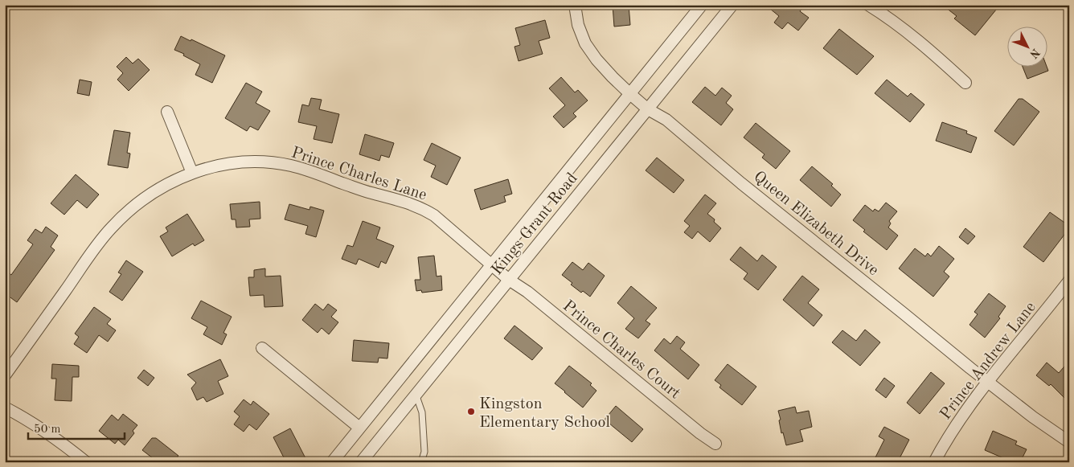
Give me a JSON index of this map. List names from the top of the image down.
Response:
{
  "streets": {
    "street": [
      "Prince Charles Lane",
      "Queen Elizabeth Drive",
      "Kings Grant Road",
      "Prince Charles Court",
      "Prince Andrew Lane"
    ]
  },
  "crossings": [
    ["Prince Charles Lane", "Kings Grant Road"],
    ["Prince Charles Lane", "Prince Charles Court"],
    ["Queen Elizabeth Drive", "Kings Grant Road"],
    ["Queen Elizabeth Drive", "Prince Andrew Lane"],
    ["Kings Grant Road", "Prince Charles Court"]
  ],
  "places": ["Kingston Elementary School"],
  "scale_bar": "50 m",
  "north": "bottom right"
}
